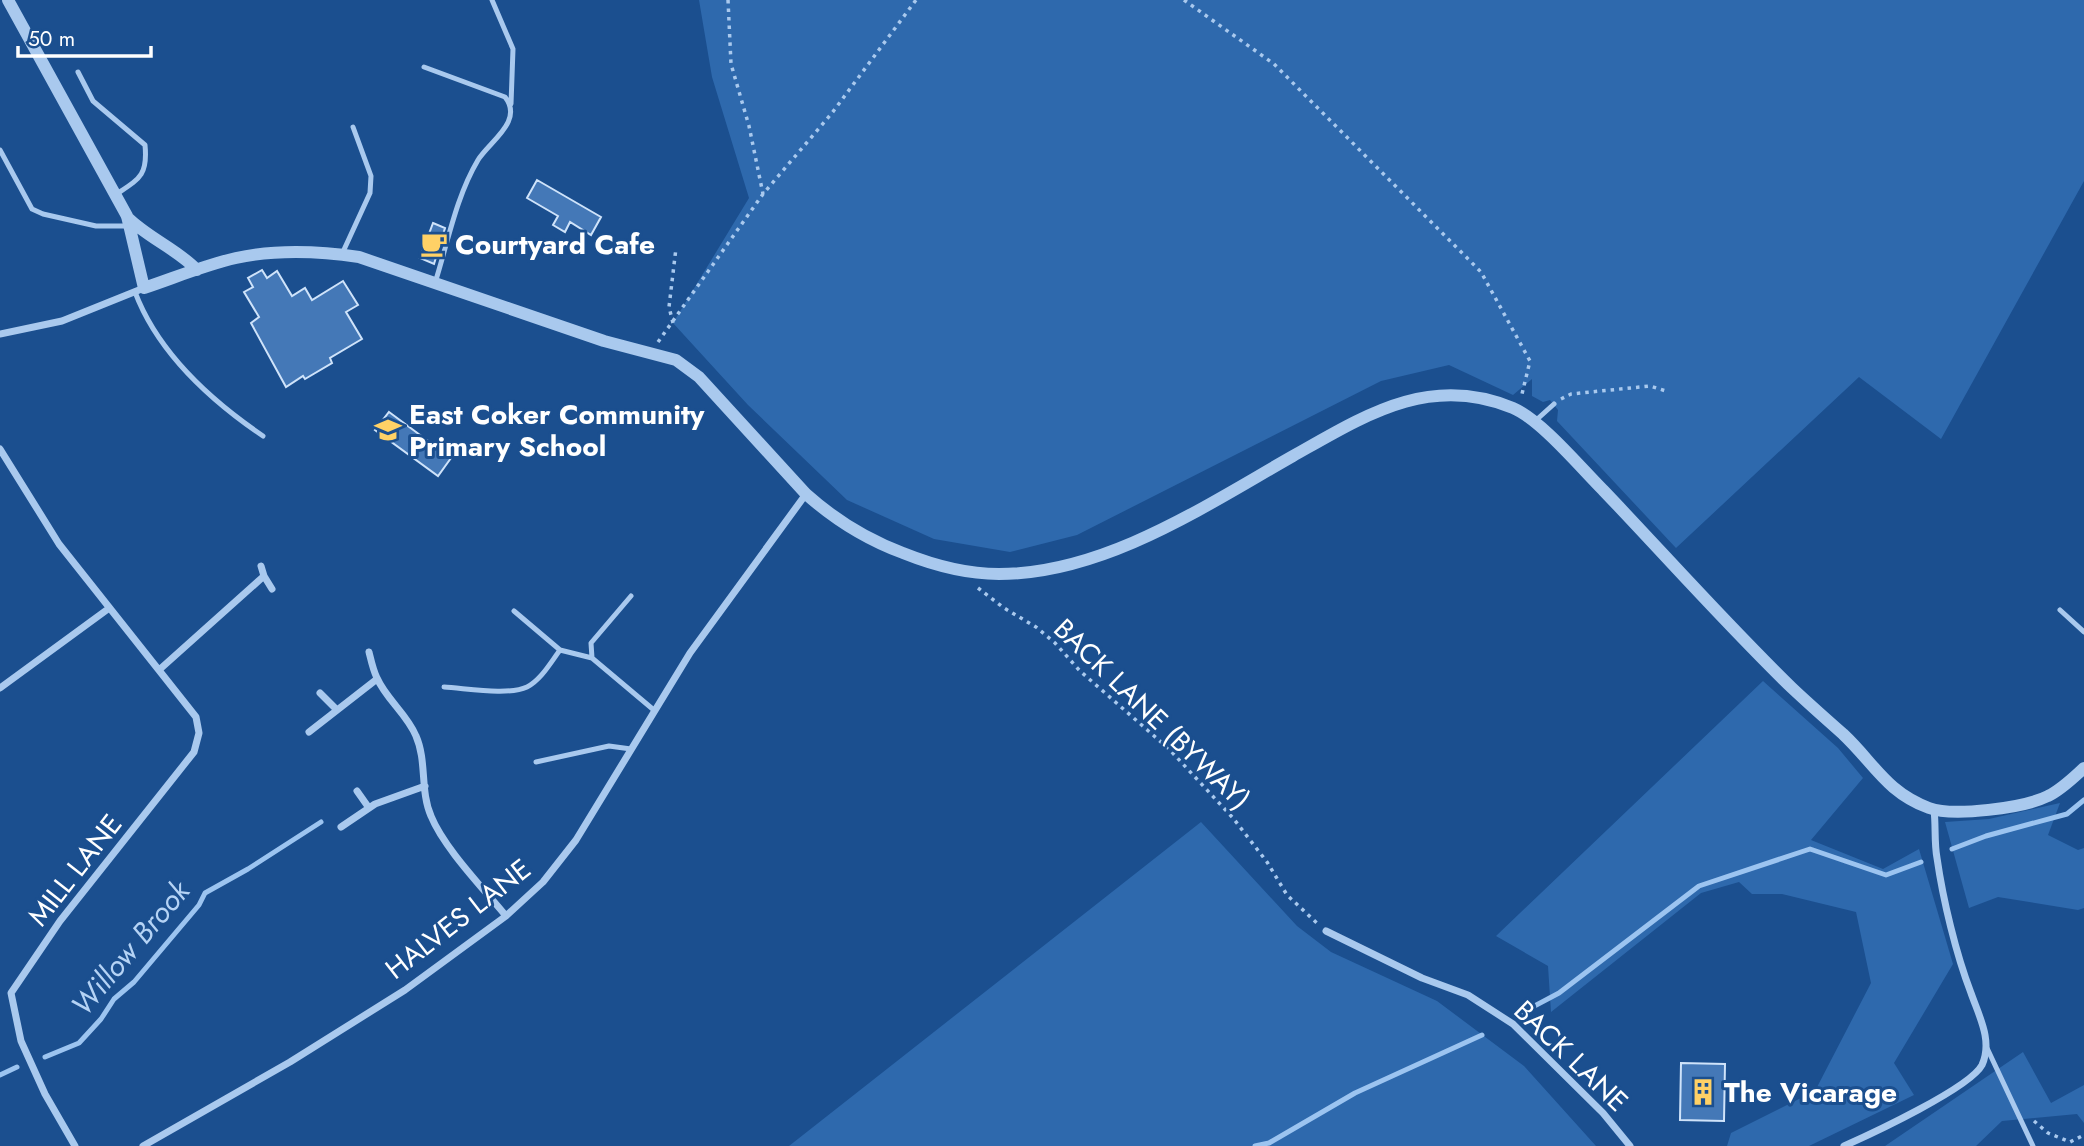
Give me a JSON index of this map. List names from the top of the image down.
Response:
{
  "streets": {
    "street": ["MILL LANE", "HALVES LANE", "BACK LANE"],
    "path": ["BACK LANE (BYWAY)"]
  },
  "crossings": [
    ["BACK LANE (BYWAY)", "BACK LANE"]
  ],
  "water": ["Willow Brook"],
  "places": {
    "cafe": ["Courtyard Cafe"],
    "school or university": ["East Coker Community Primary School"],
    "building": ["The Vicarage"]
  },
  "scale_bar": "50 m"
}
